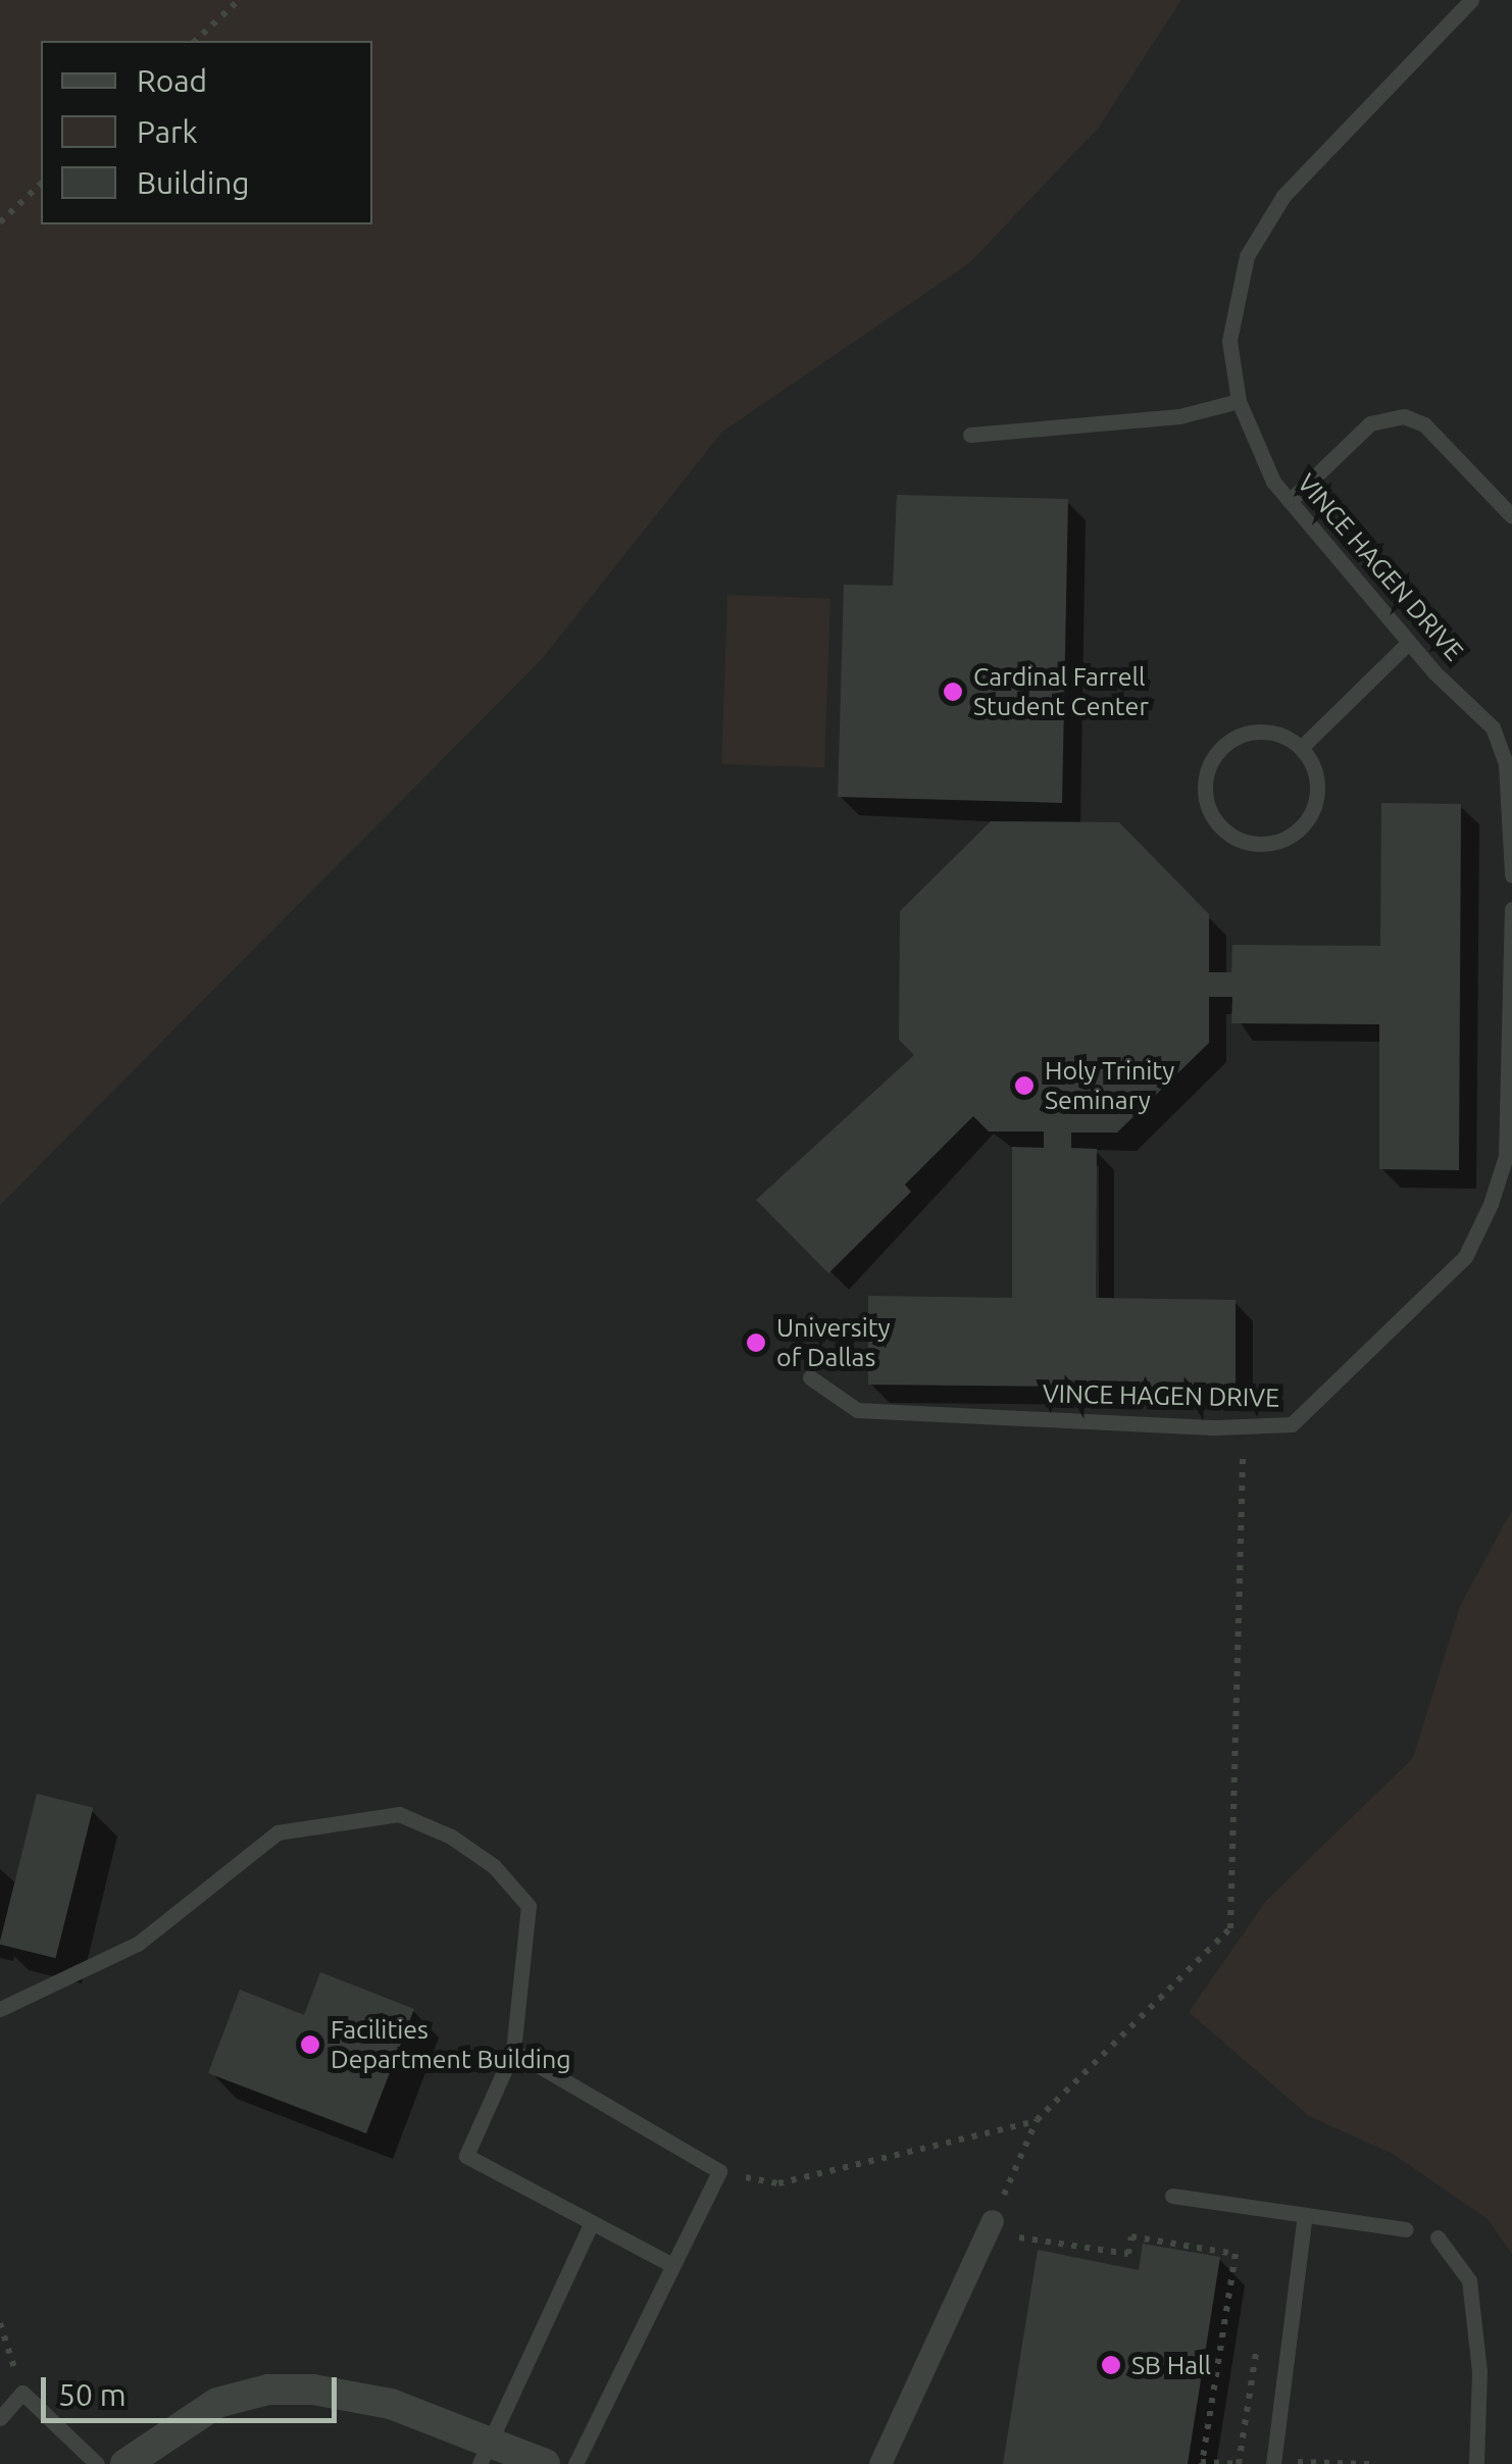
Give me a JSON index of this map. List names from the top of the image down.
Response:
{
  "streets": {
    "lane": ["VINCE HAGEN DRIVE"]
  },
  "places": [
    "Cardinal Farrell Student Center",
    "Holy Trinity Seminary",
    "University of Dallas",
    "Facilities Department Building",
    "SB Hall"
  ],
  "legend": ["Road", "Park", "Building"],
  "scale_bar": "50 m"
}
